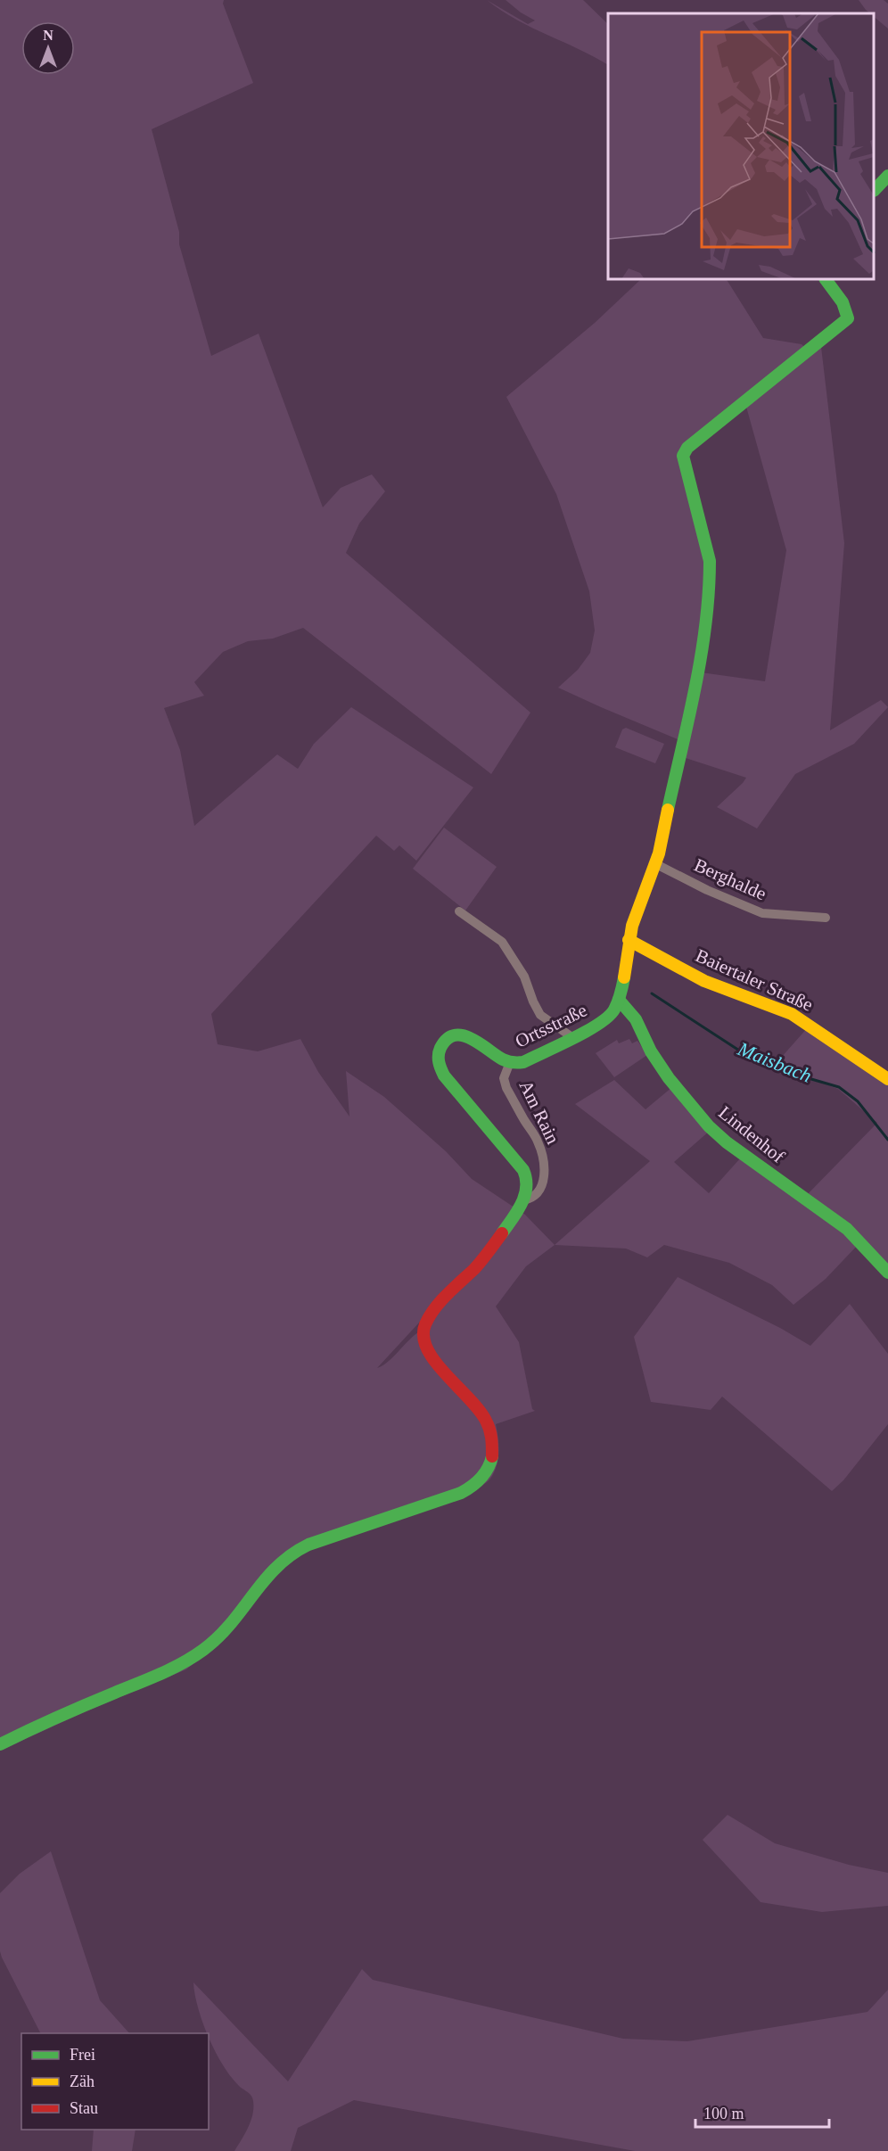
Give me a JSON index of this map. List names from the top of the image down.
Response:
{
  "streets": {
    "street": [
      "Berghalde",
      "Baiertaler Straße",
      "Ortsstraße",
      "Am Rain",
      "Lindenhof"
    ]
  },
  "crossings": [
    ["Berghalde", "Ortsstraße"],
    ["Baiertaler Straße", "Ortsstraße"],
    ["Ortsstraße", "Am Rain"],
    ["Ortsstraße", "Lindenhof"]
  ],
  "water": ["Maisbach"],
  "legend": ["Frei", "Zäh", "Stau"],
  "scale_bar": "100 m",
  "north": "top"
}
